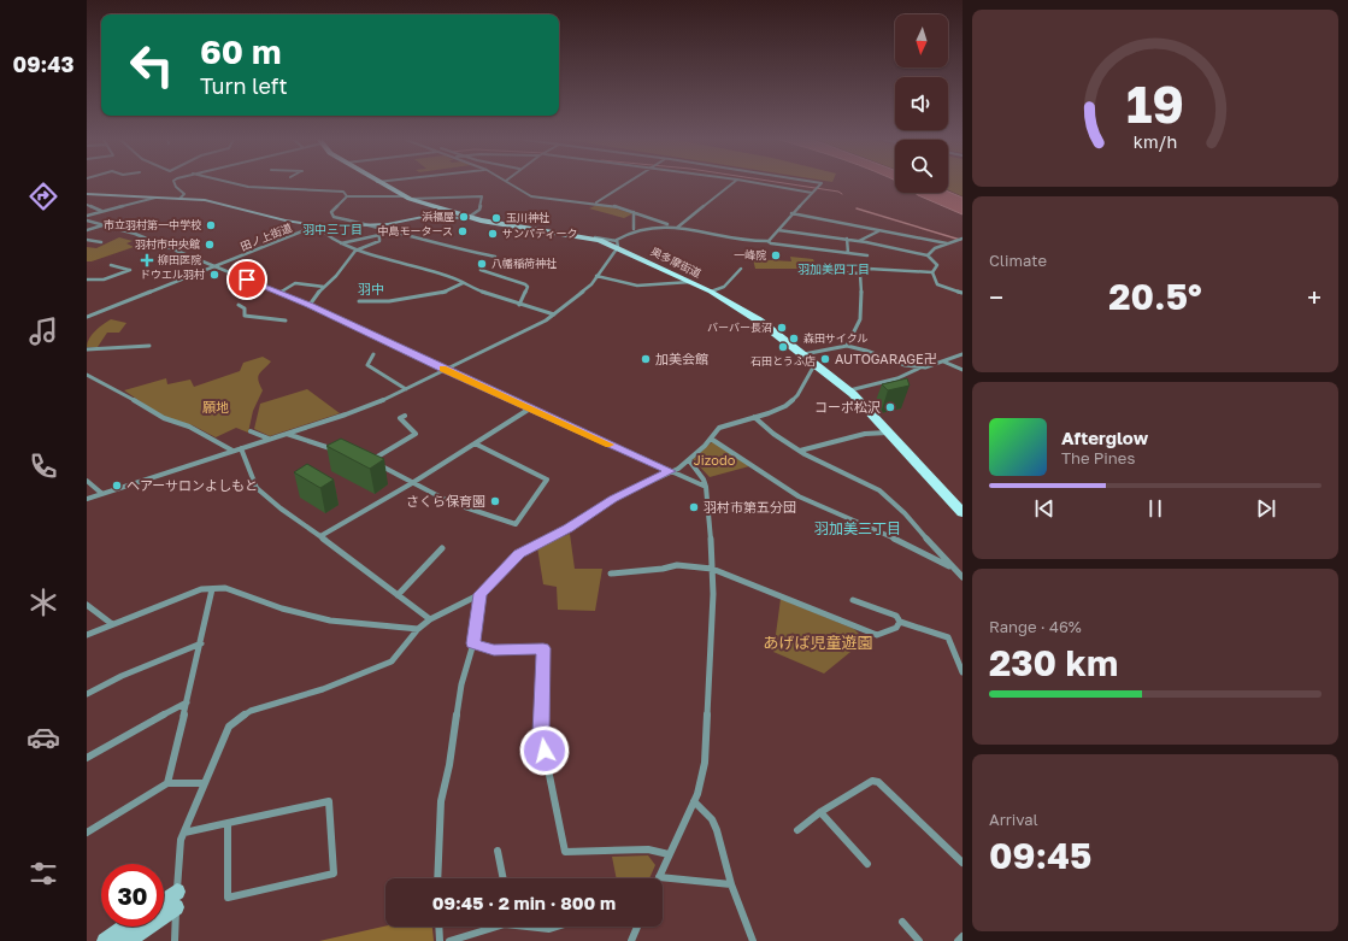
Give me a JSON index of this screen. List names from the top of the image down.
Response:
{
  "streets": {
    "main road": ["奥多摩街道"],
    "street": ["田ノ上街道"]
  },
  "districts": [
    "羽中三丁目",
    "羽加美四丁目",
    "羽中",
    "羽加美三丁目"
  ],
  "parks": ["願地", "Jizodo", "あげば児童遊園"],
  "places": {
    "other": [
      "浜福屋",
      "玉川神社",
      "市立羽村第一中学校",
      "中島モータース",
      "サンパティーク",
      "羽村市中央館",
      "一峰院",
      "八幡稲荷神社",
      "ドウエル羽村",
      "バーバー長沼",
      "森田サイクル",
      "石田とうふ店",
      "加美会館",
      "AUTOGARAGE卍",
      "コーポ松沢",
      "ヘアーサロンよしもと",
      "さくら保育園",
      "羽村市第五分団"
    ],
    "health": ["柳田医院"]
  },
  "north": "bottom",
  "page": {
    "tabs": "09:43",
    "turn": ["60 m", "Turn left"],
    "tile": [
      "Climate",
      ["Range · 46%", "230 km"],
      ["Arrival", "09:45"]
    ],
    "heat": ["−", "20.5°", "+"],
    "song": ["Afterglow", "The Pines"],
    "limit": "30",
    "trip": "09:45 · 2 min · 800 m",
    "gauge": ["19", "km/h"]
  }
}
